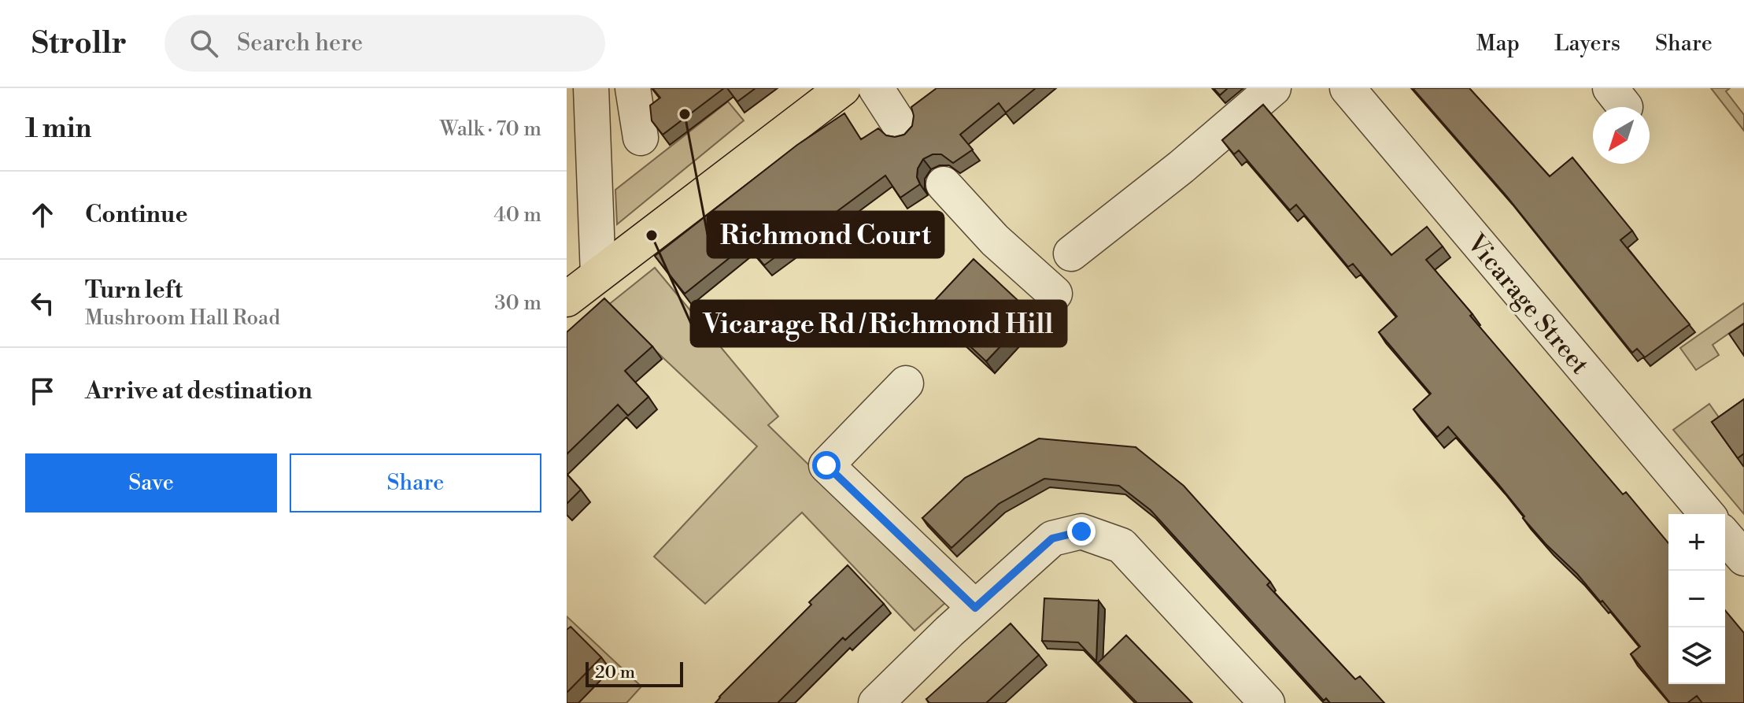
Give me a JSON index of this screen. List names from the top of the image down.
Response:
{
  "streets": {
    "street": ["Vicarage Street"]
  },
  "places": ["Richmond Court", "Vicarage Rd / Richmond Hill"],
  "scale_bar": "20 m",
  "north": "bottom left",
  "page": {
    "header": "Strollr",
    "search": "Search here",
    "nav": ["Map", "Layers", "Share"],
    "heading": ["1 min", "Walk · 70 m"],
    "list": [
      ["Continue", "40 m"],
      ["Turn left", "Mushroom Hall Road", "30 m"],
      "Arrive at destination"
    ],
    "buttons": ["Save", "Share"],
    "map_buttons": ["+", "−"],
    "scale": "20 m"
  }
}
